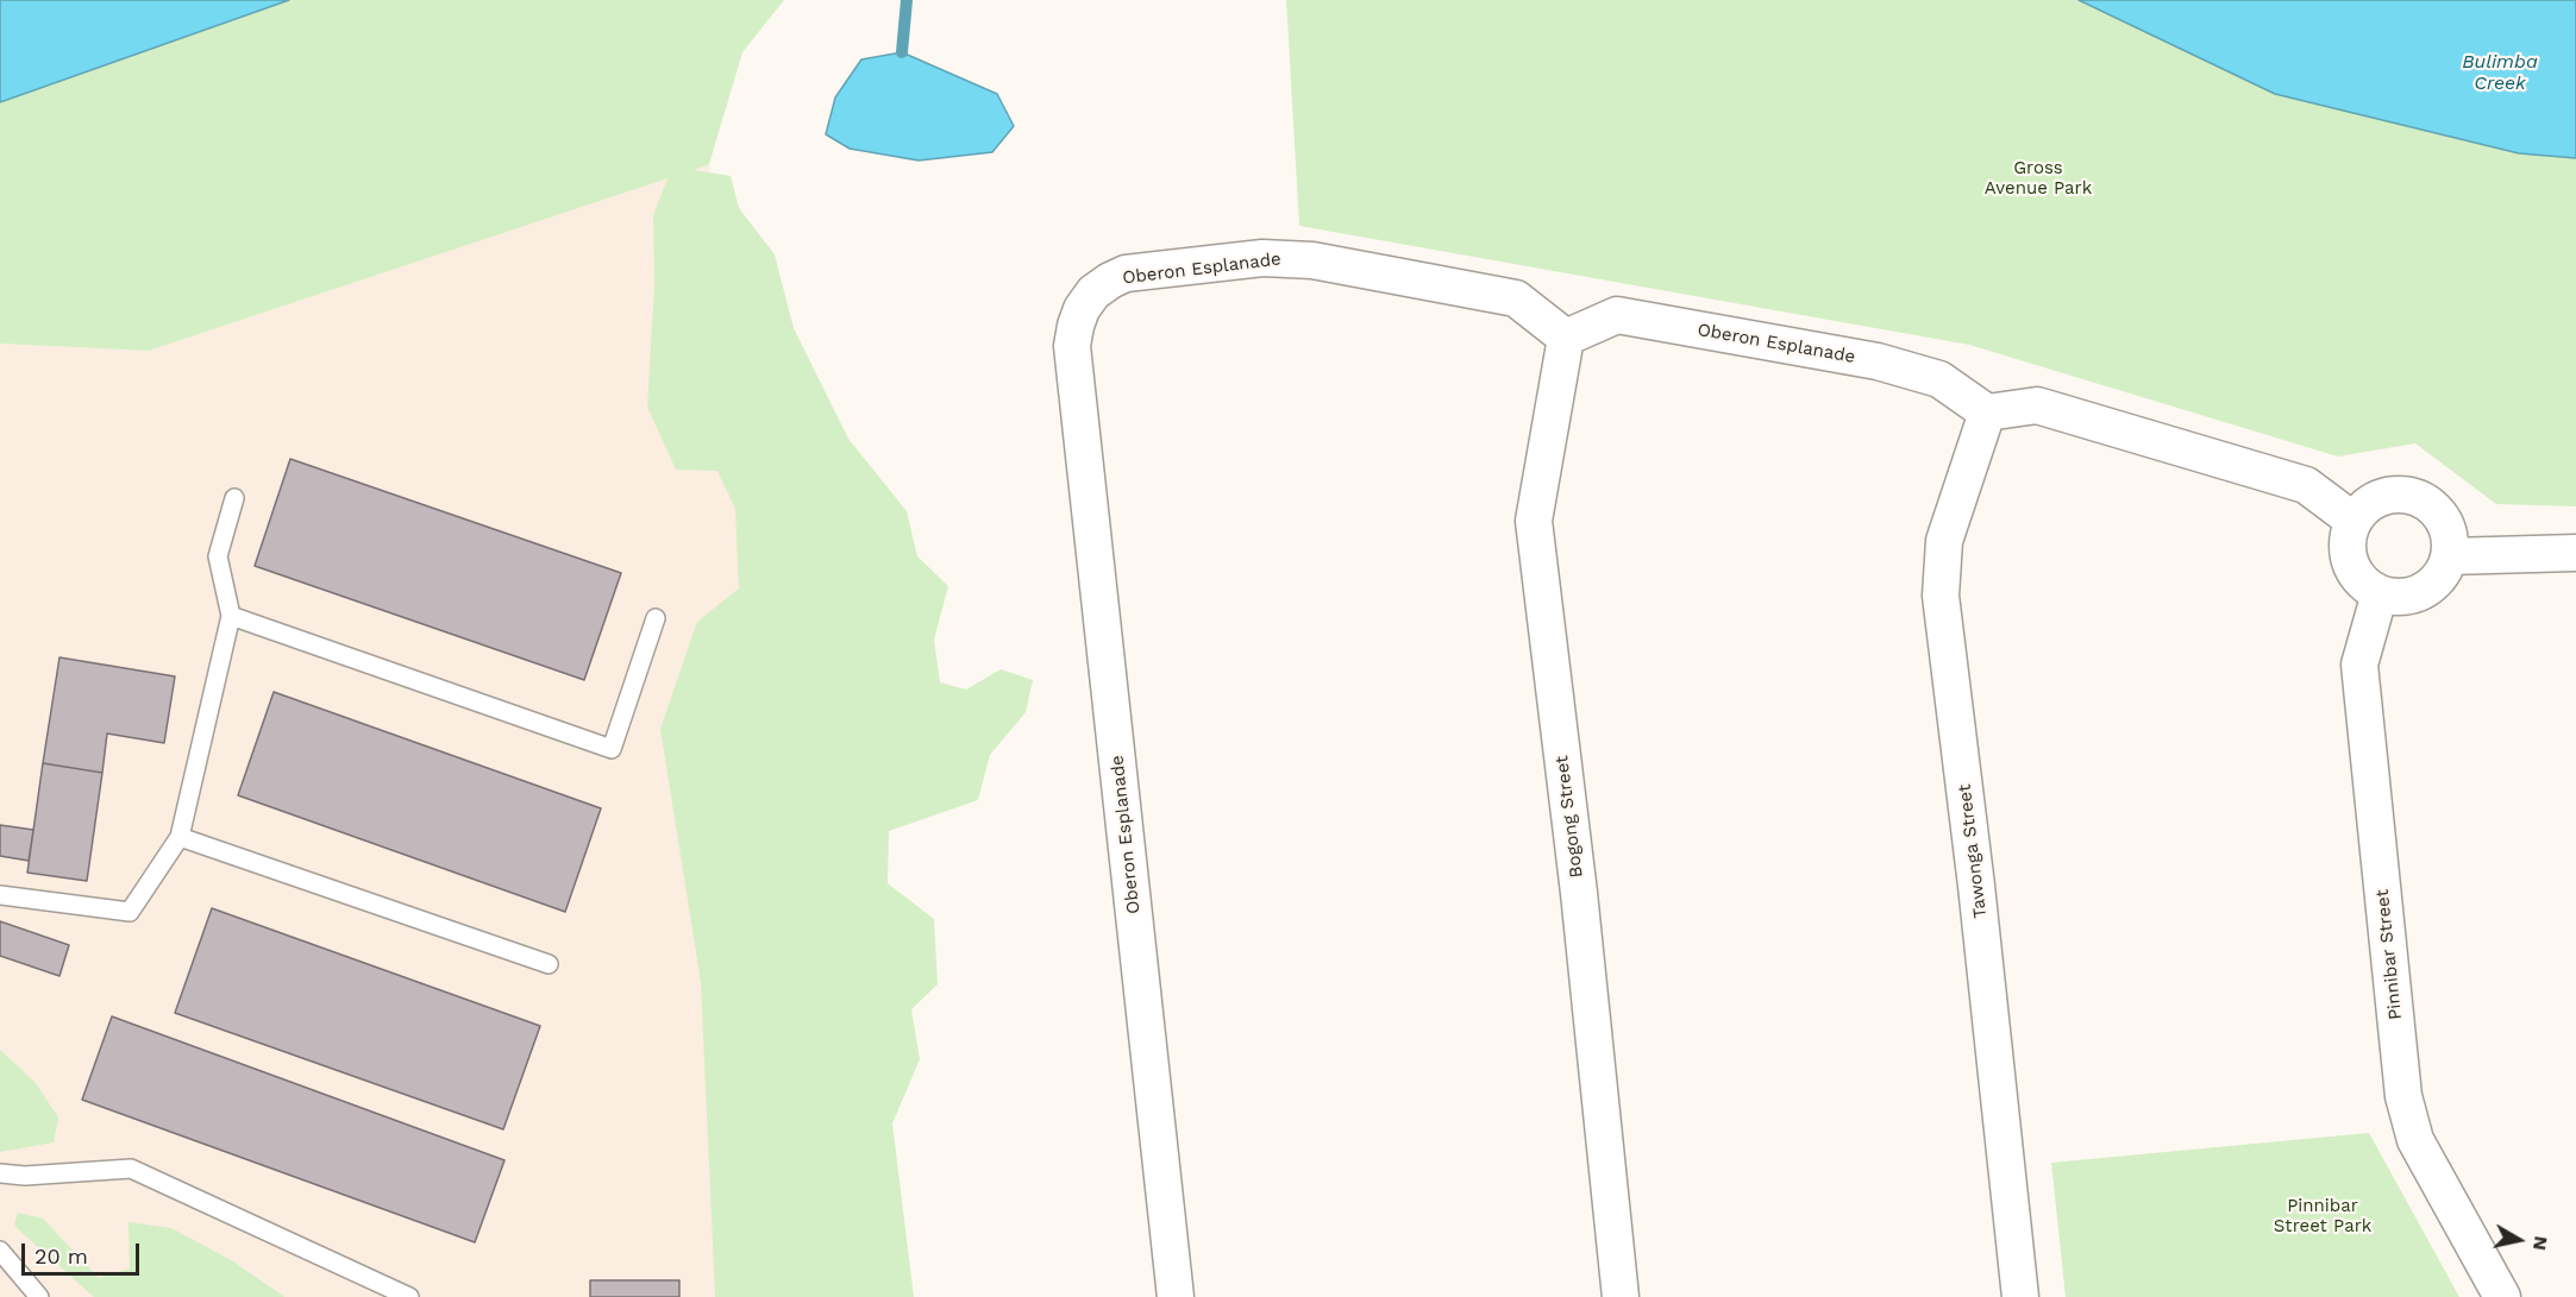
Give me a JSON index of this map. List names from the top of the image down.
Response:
{
  "streets": {
    "street": [
      "Oberon Esplanade",
      "Bogong Street",
      "Tawonga Street",
      "Pinnibar Street"
    ]
  },
  "crossings": [
    ["Oberon Esplanade", "Bogong Street"],
    ["Oberon Esplanade", "Tawonga Street"]
  ],
  "water": ["Bulimba Creek"],
  "parks": ["Gross Avenue Park", "Pinnibar Street Park"],
  "scale_bar": "20 m",
  "north": "right"
}
